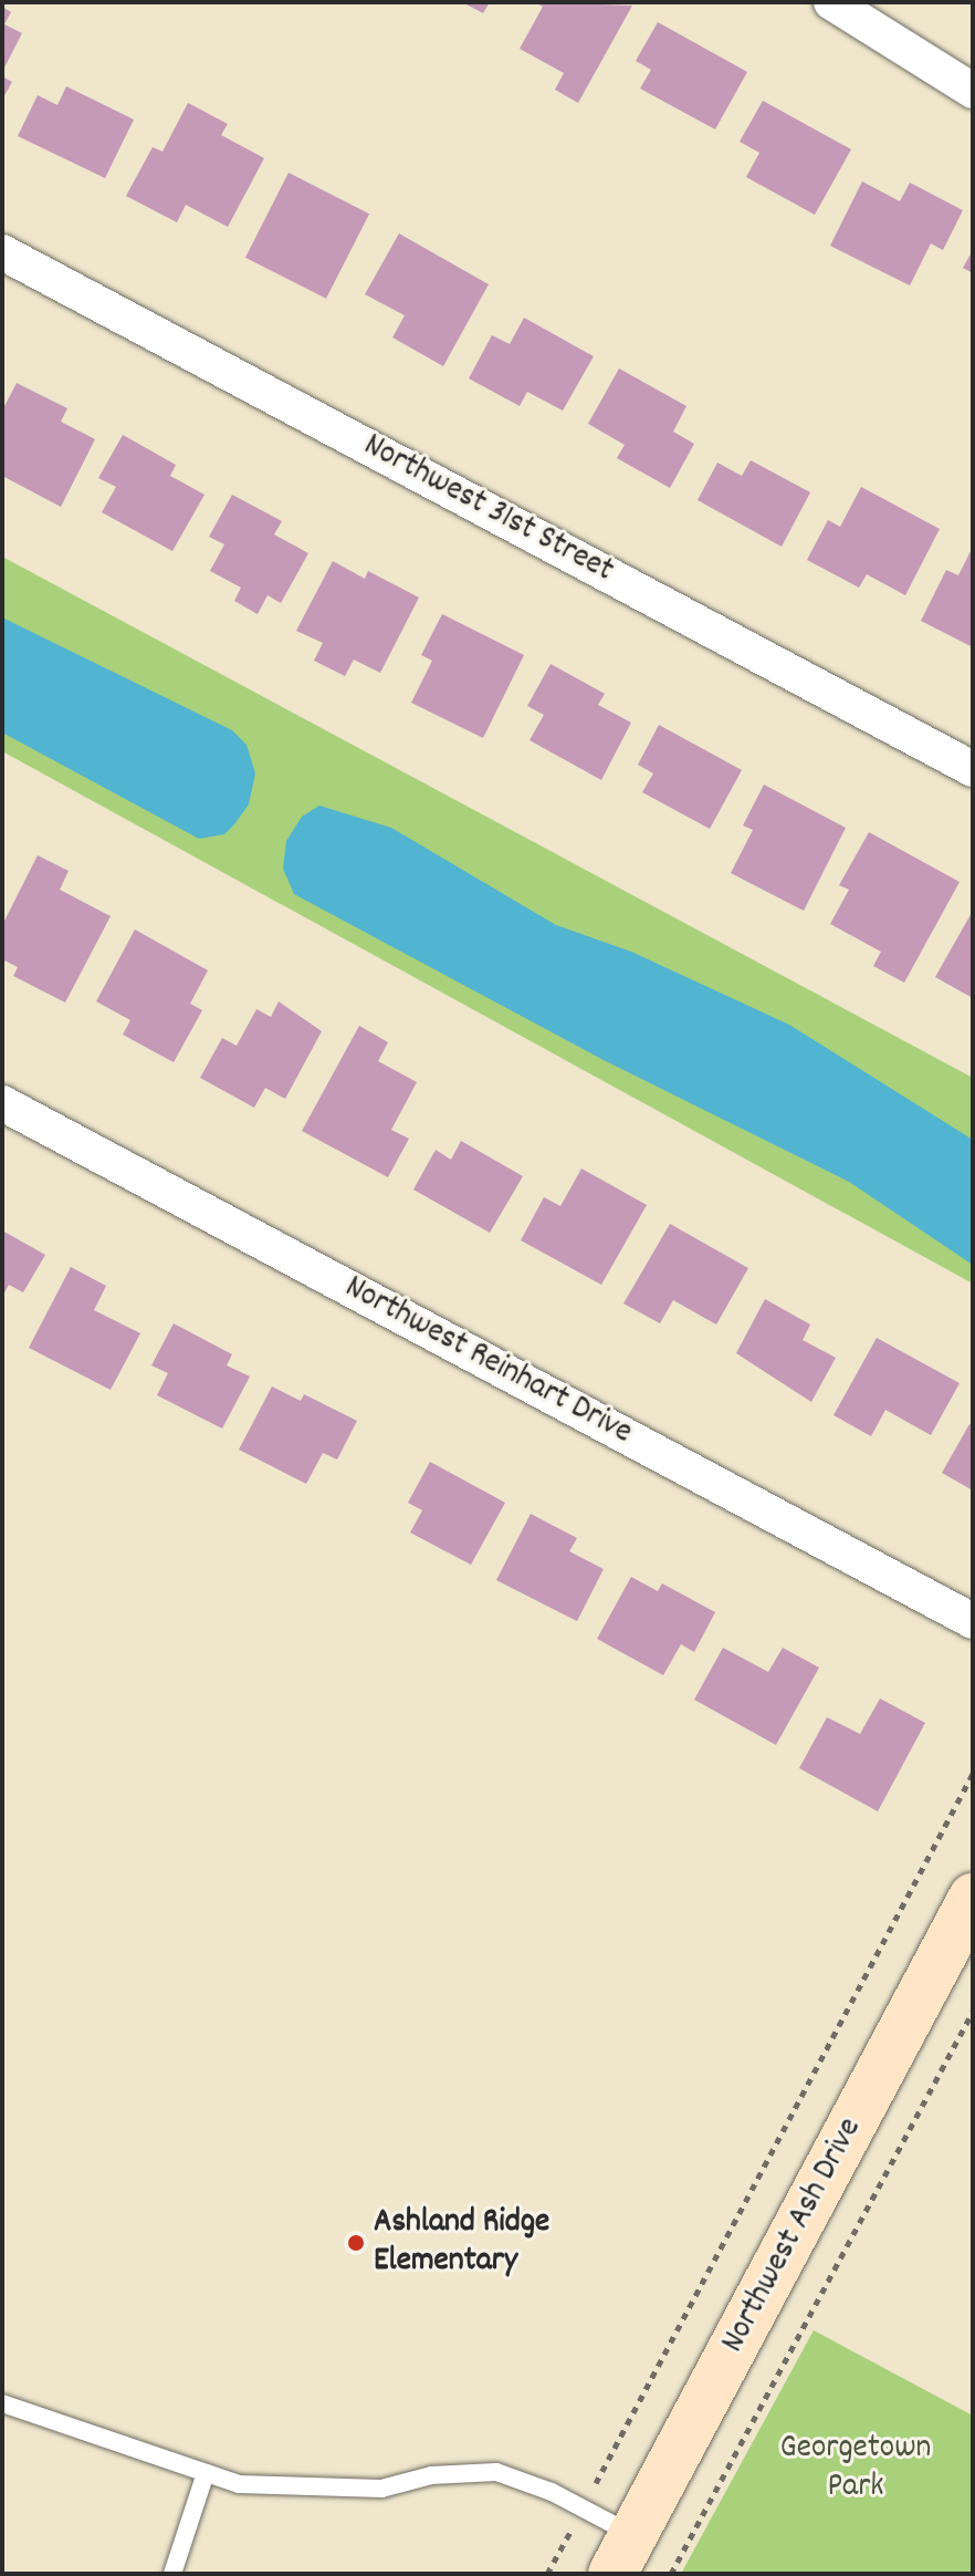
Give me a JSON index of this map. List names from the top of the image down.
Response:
{
  "streets": {
    "street": ["Northwest 31st Street", "Northwest Reinhart Drive", "Northwest Ash Drive"]
  },
  "parks": ["Georgetown Park"],
  "places": ["Ashland Ridge Elementary"]
}
